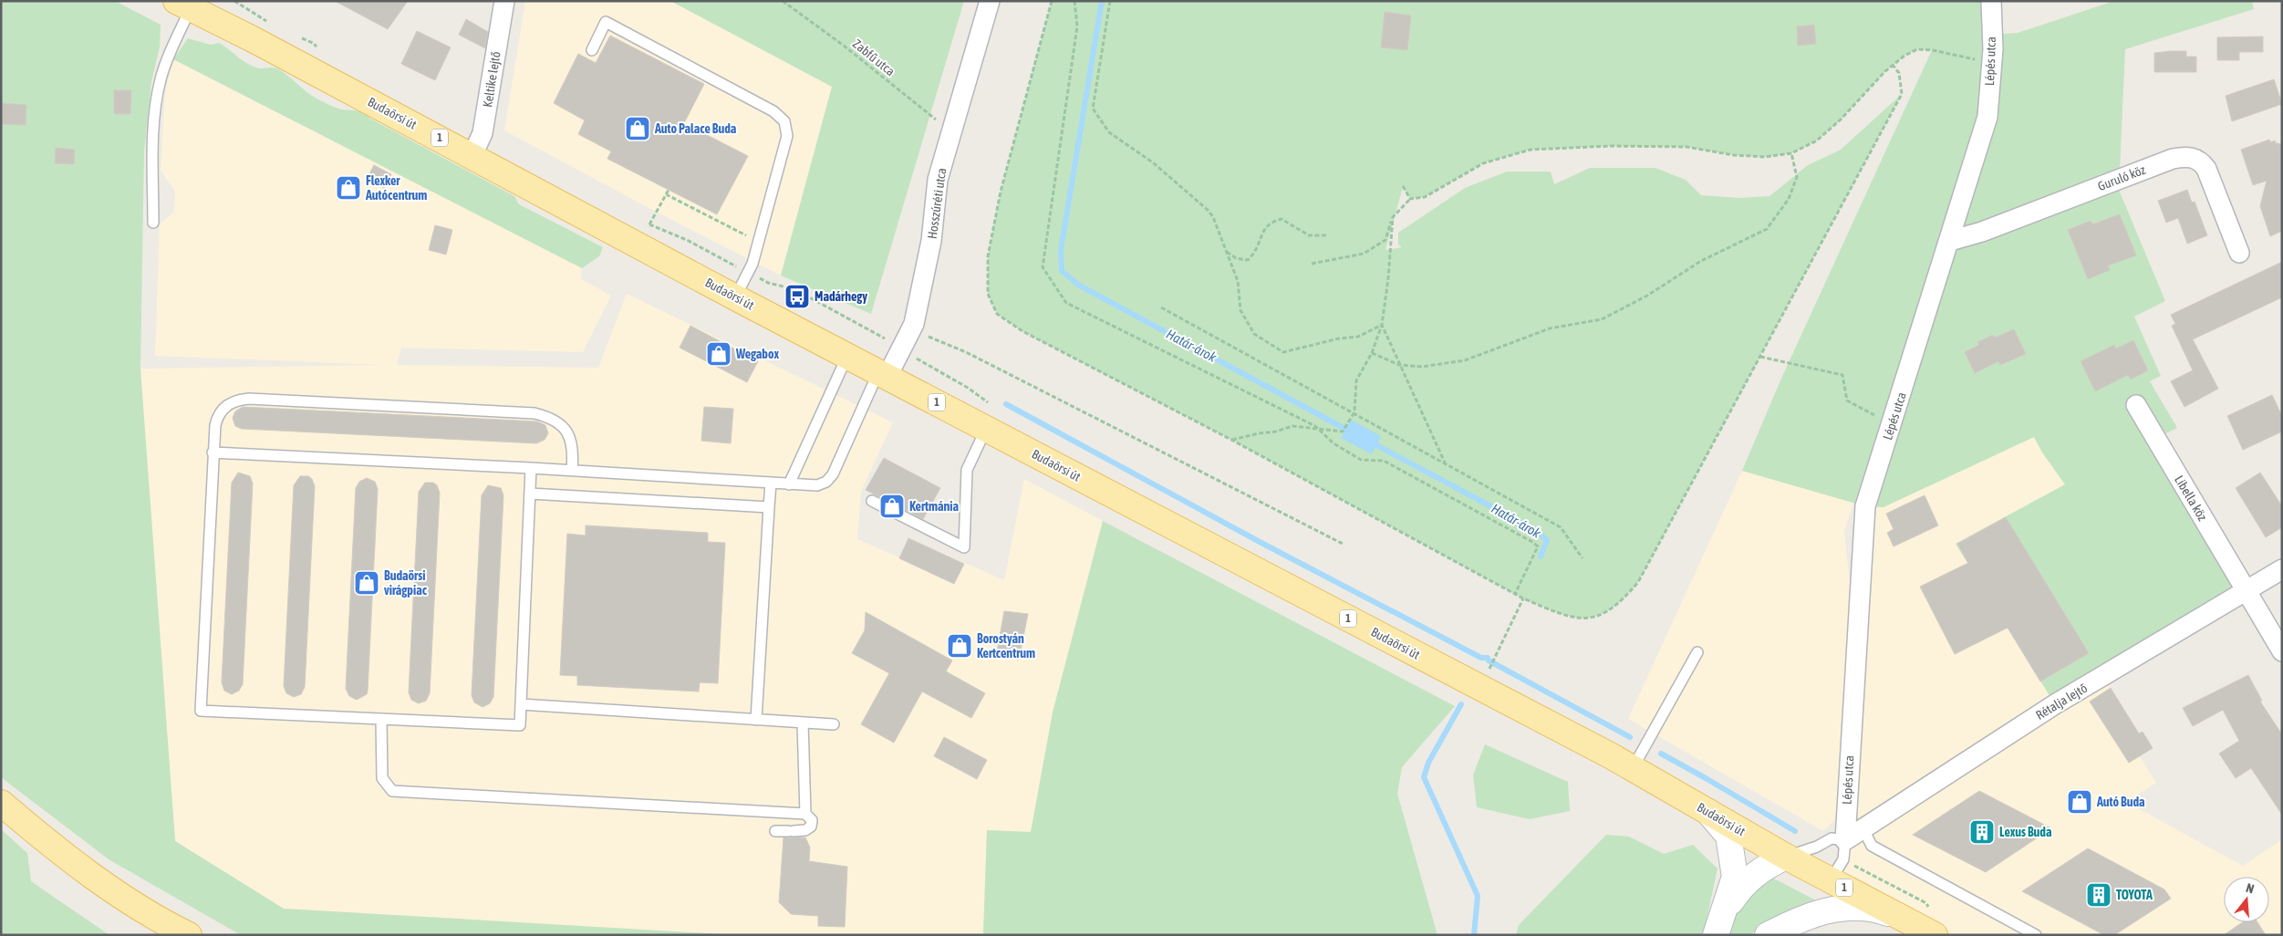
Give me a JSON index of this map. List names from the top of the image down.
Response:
{
  "streets": {
    "main road": ["Budaörsi út", "1"],
    "street": [
      "Lépés utca",
      "Keltike lejtő",
      "Guruló köz",
      "Hosszúréti utca",
      "Libella köz",
      "Rétalja lejtő"
    ],
    "path": ["Zabfű utca"]
  },
  "crossings": [
    ["Zabfű utca", "Hosszúréti utca"],
    ["Lépés utca", "Guruló köz"],
    ["Lépés utca", "Rétalja lejtő"],
    ["Keltike lejtő", "Budaörsi út"],
    ["Budaörsi út", "Hosszúréti utca"],
    ["Libella köz", "Rétalja lejtő"]
  ],
  "water": ["Határ-árok"],
  "places": {
    "shop": [
      "Auto Palace Buda",
      "Flexker Autócentrum",
      "Wegabox",
      "Kertmánia",
      "Budaörsi virágpiac",
      "Borostyán Kertcentrum",
      "Autó Buda"
    ],
    "bus stop": ["Madárhegy"],
    "building": ["Lexus Buda", "TOYOTA"]
  },
  "north": "top"
}
